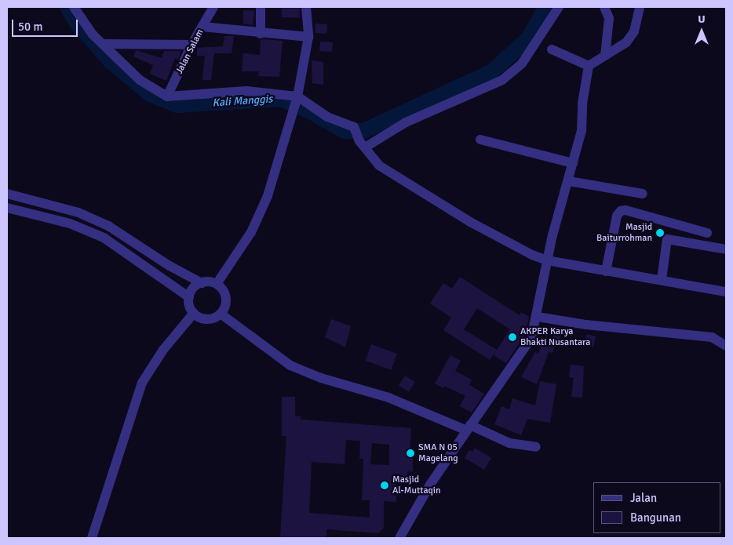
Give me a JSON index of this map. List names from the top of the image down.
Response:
{
  "streets": {
    "street": ["Jalan Salam"]
  },
  "water": ["Kali Manggis"],
  "places": [
    "Masjid Baiturrohman",
    "AKPER Karya Bhakti Nusantara",
    "SMA N 05 Magelang",
    "Masjid Al-Muttaqin"
  ],
  "legend": ["Jalan", "Bangunan"],
  "scale_bar": "50 m",
  "north": "top"
}
